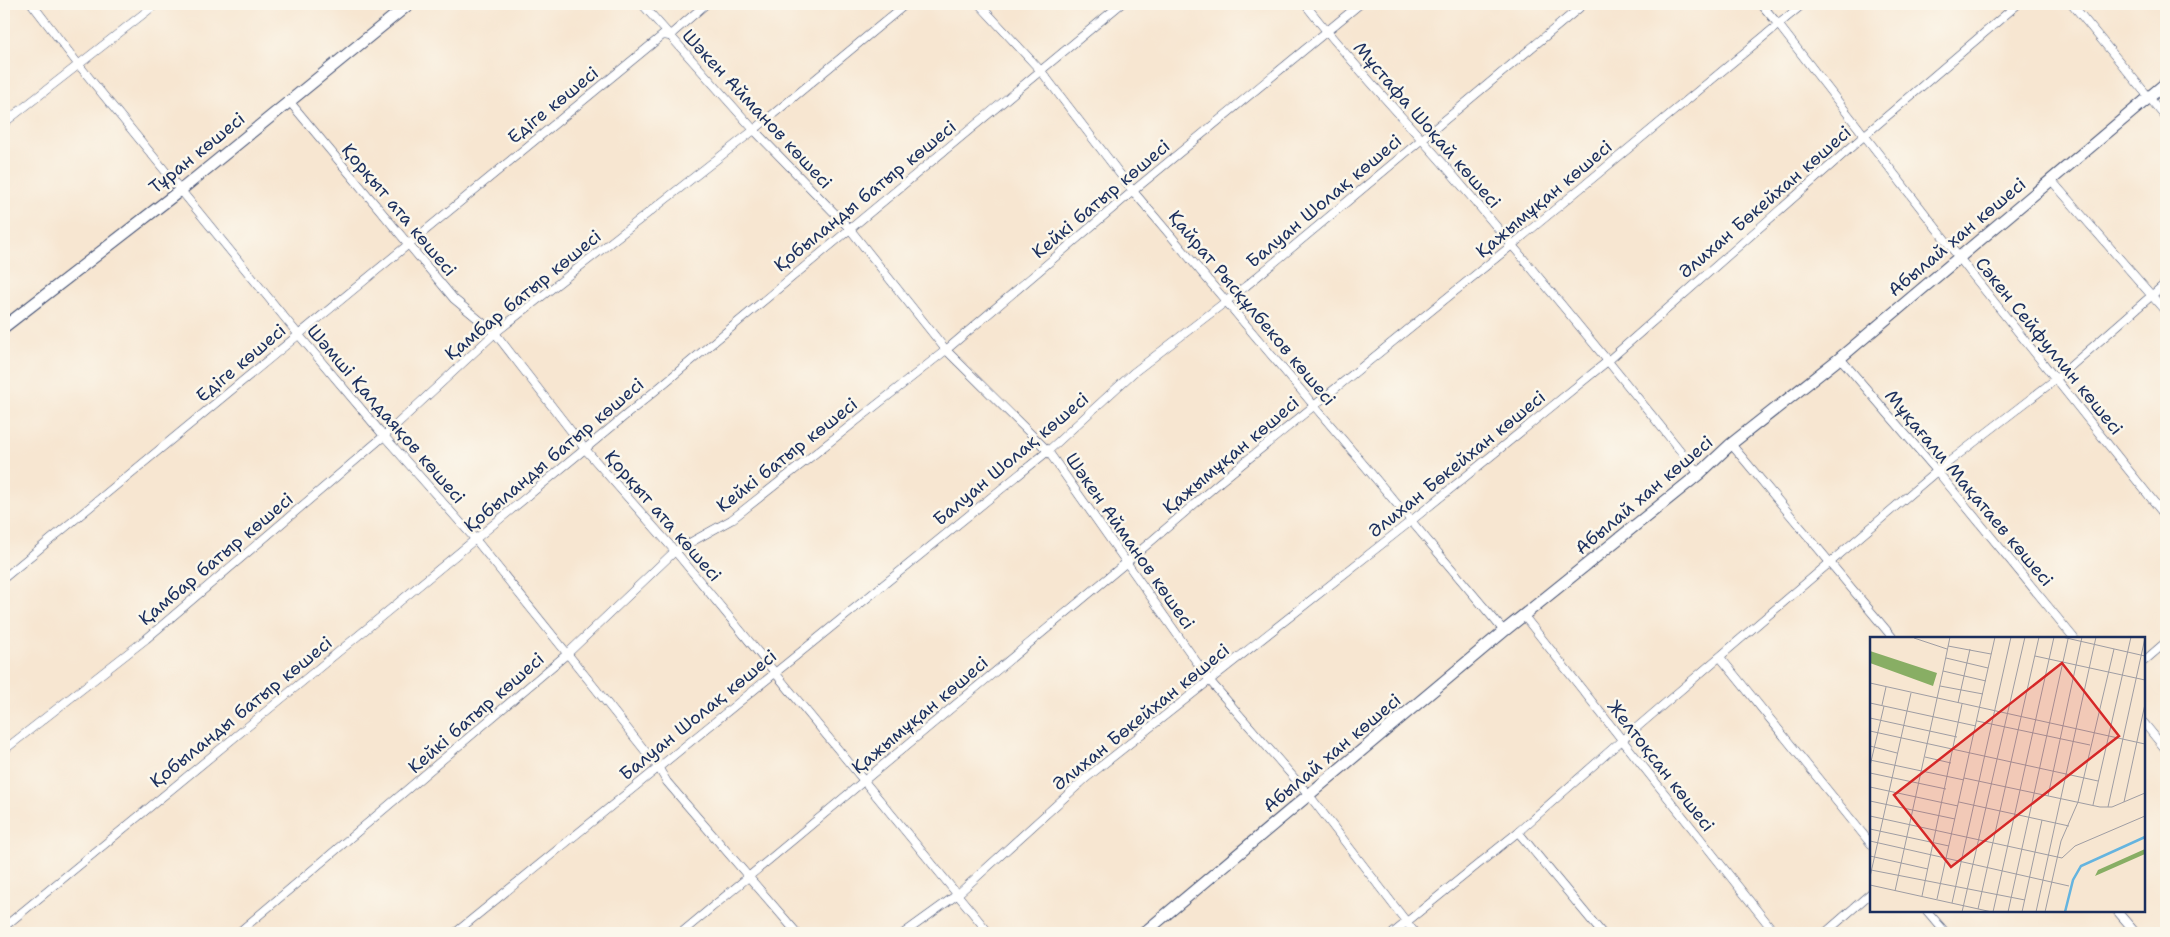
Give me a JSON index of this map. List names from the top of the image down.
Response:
{
  "streets": {
    "street": [
      "Едіге көшесі",
      "Шәкен Айманов көшесі",
      "Мұстафа Шоқай көшесі",
      "Тұран көшесі",
      "Қобыланды батыр көшесі",
      "Кейкі батыр көшесі",
      "Қажымұқан көшесі",
      "Балуан Шолақ көшесі",
      "Әлихан Бөкейхан көшесі",
      "Қорқыт ата көшесі",
      "Абылай хан көшесі",
      "Қамбар батыр көшесі",
      "Қайрат Рысқұлбеков көшесі",
      "Сәкен Сейфуллин көшесі",
      "Шәмші Қалдаяқов көшесі",
      "Мұқағали Мақатаев көшесі",
      "Желтоқсан көшесі"
    ]
  },
  "crossings": [
    ["Едіге көшесі", "Шәкен Айманов көшесі"],
    ["Едіге көшесі", "Қорқыт ата көшесі"],
    ["Едіге көшесі", "Шәмші Қалдаяқов көшесі"],
    ["Шәкен Айманов көшесі", "Қобыланды батыр көшесі"],
    ["Шәкен Айманов көшесі", "Кейкі батыр көшесі"],
    ["Шәкен Айманов көшесі", "Қажымұқан көшесі"],
    ["Шәкен Айманов көшесі", "Балуан Шолақ көшесі"],
    ["Шәкен Айманов көшесі", "Әлихан Бөкейхан көшесі"],
    ["Шәкен Айманов көшесі", "Абылай хан көшесі"],
    ["Шәкен Айманов көшесі", "Қамбар батыр көшесі"],
    ["Мұстафа Шоқай көшесі", "Кейкі батыр көшесі"],
    ["Мұстафа Шоқай көшесі", "Қажымұқан көшесі"],
    ["Мұстафа Шоқай көшесі", "Балуан Шолақ көшесі"],
    ["Мұстафа Шоқай көшесі", "Әлихан Бөкейхан көшесі"],
    ["Мұстафа Шоқай көшесі", "Абылай хан көшесі"],
    ["Тұран көшесі", "Қорқыт ата көшесі"],
    ["Тұран көшесі", "Шәмші Қалдаяқов көшесі"],
    ["Қобыланды батыр көшесі", "Қорқыт ата көшесі"],
    ["Қобыланды батыр көшесі", "Қайрат Рысқұлбеков көшесі"],
    ["Қобыланды батыр көшесі", "Шәмші Қалдаяқов көшесі"],
    ["Кейкі батыр көшесі", "Қорқыт ата көшесі"],
    ["Кейкі батыр көшесі", "Қайрат Рысқұлбеков көшесі"],
    ["Кейкі батыр көшесі", "Шәмші Қалдаяқов көшесі"],
    ["Қажымұқан көшесі", "Қорқыт ата көшесі"],
    ["Қажымұқан көшесі", "Қайрат Рысқұлбеков көшесі"],
    ["Қажымұқан көшесі", "Сәкен Сейфуллин көшесі"],
    ["Қажымұқан көшесі", "Шәмші Қалдаяқов көшесі"],
    ["Балуан Шолақ көшесі", "Қорқыт ата көшесі"],
    ["Балуан Шолақ көшесі", "Қайрат Рысқұлбеков көшесі"],
    ["Балуан Шолақ көшесі", "Шәмші Қалдаяқов көшесі"],
    ["Әлихан Бөкейхан көшесі", "Қорқыт ата көшесі"],
    ["Әлихан Бөкейхан көшесі", "Қайрат Рысқұлбеков көшесі"],
    ["Әлихан Бөкейхан көшесі", "Сәкен Сейфуллин көшесі"],
    ["Қорқыт ата көшесі", "Қамбар батыр көшесі"],
    ["Абылай хан көшесі", "Қайрат Рысқұлбеков көшесі"],
    ["Абылай хан көшесі", "Сәкен Сейфуллин көшесі"],
    ["Абылай хан көшесі", "Мұқағали Мақатаев көшесі"],
    ["Абылай хан көшесі", "Желтоқсан көшесі"],
    ["Қамбар батыр көшесі", "Шәмші Қалдаяқов көшесі"]
  ]
}
